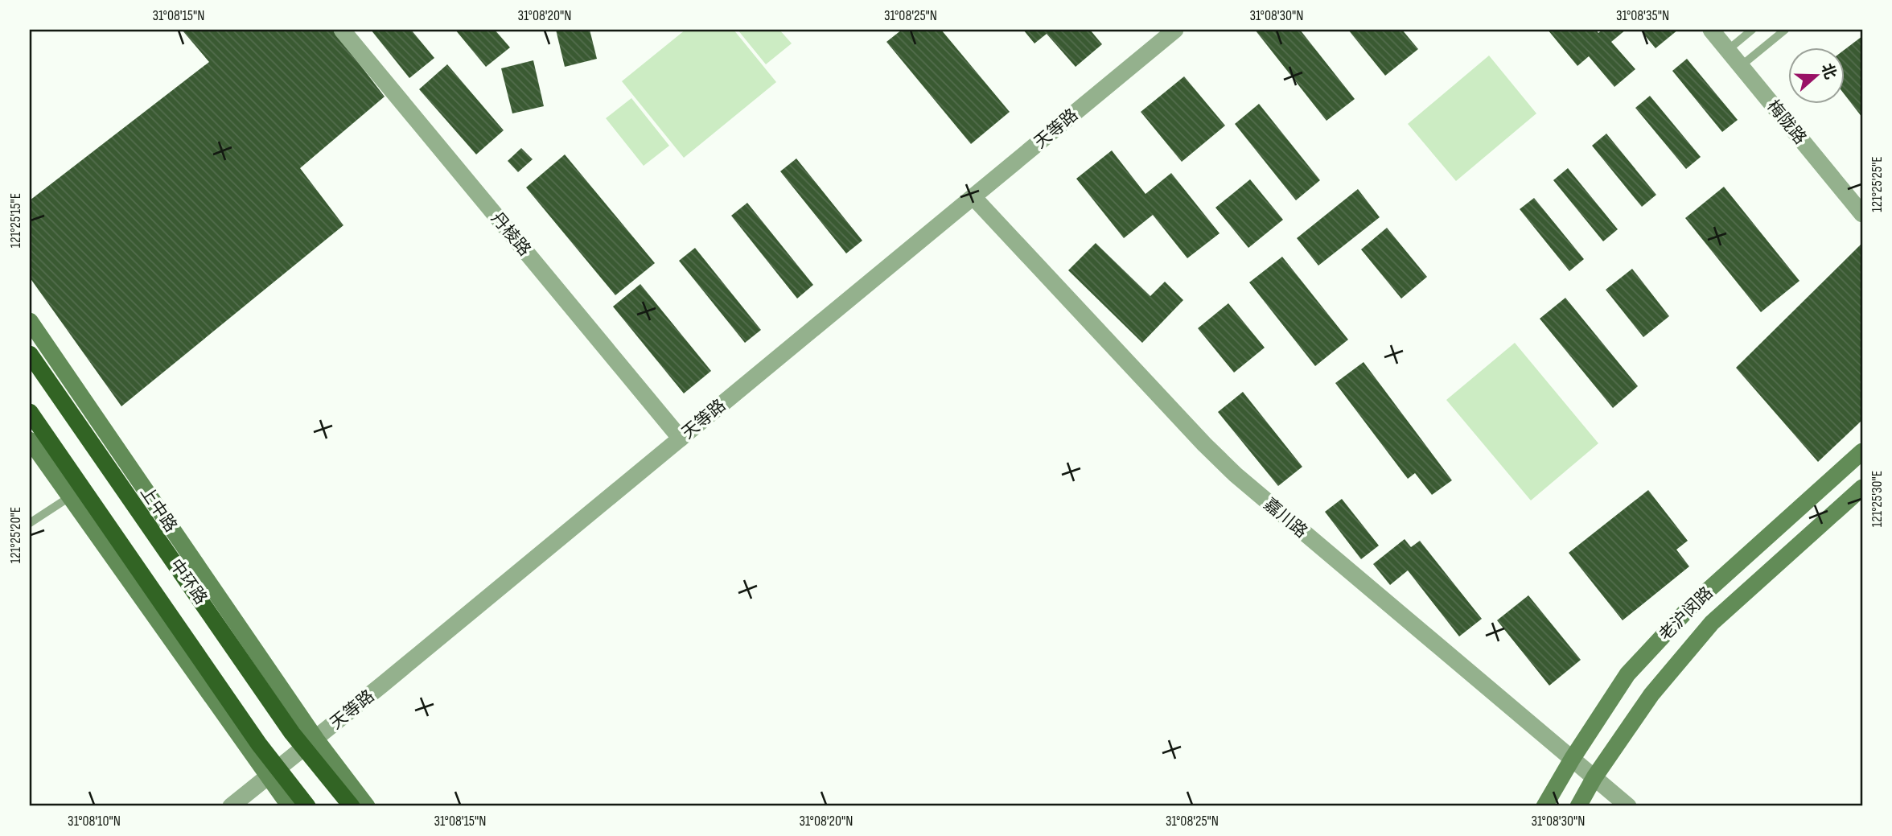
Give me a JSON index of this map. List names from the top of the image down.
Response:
{
  "streets": {
    "highway": ["中环路"],
    "main road": ["上中路", "老沪闵路"],
    "street": [
      "梅陇路",
      "天等路",
      "丹棱路",
      "嘉川路"
    ]
  },
  "crossings": [
    ["天等路", "丹棱路"],
    ["天等路", "上中路"],
    ["天等路", "嘉川路"],
    ["嘉川路", "老沪闵路"]
  ],
  "north": "right",
  "coordinates": [
    "31°08'15\"N",
    "31°08'20\"N",
    "31°08'25\"N",
    "31°08'30\"N",
    "31°08'35\"N",
    "121°25'25\"E",
    "121°25'15\"E",
    "121°25'30\"E",
    "121°25'20\"E",
    "31°08'10\"N"
  ]
}
